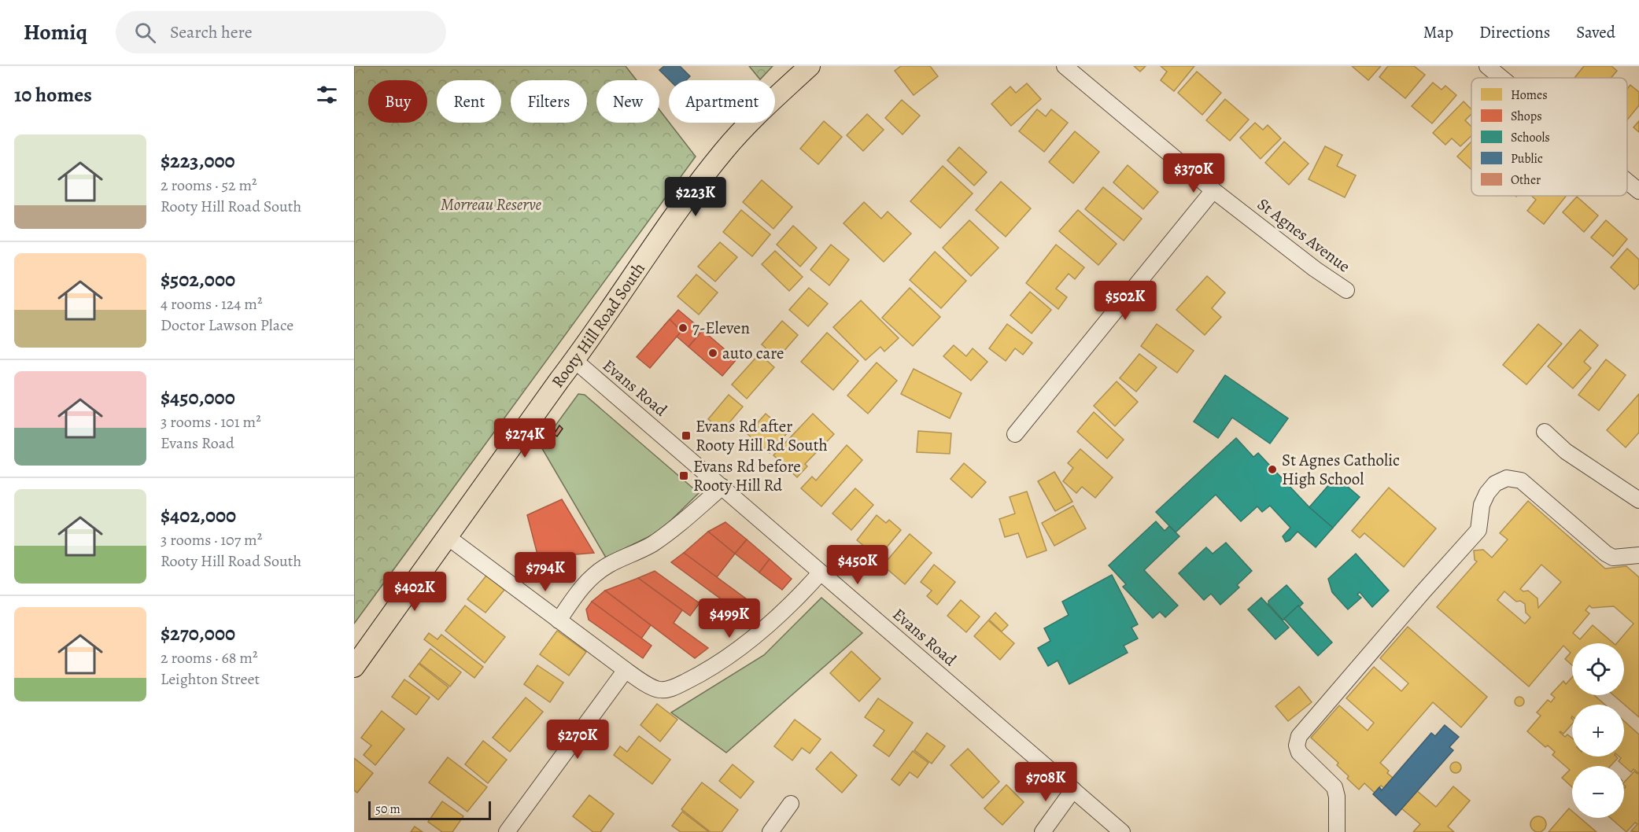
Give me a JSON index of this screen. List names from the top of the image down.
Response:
{
  "streets": {
    "main road": ["Rooty Hill Road South"],
    "street": ["St Agnes Avenue", "Evans Road"]
  },
  "crossings": [
    ["Rooty Hill Road South", "Evans Road"]
  ],
  "parks": ["Morreau Reserve"],
  "places": {
    "other": ["7-Eleven", "auto care", "St Agnes Catholic High School"],
    "transit": ["Evans Rd after Rooty Hill Rd South", "Evans Rd before Rooty Hill Rd"]
  },
  "legend": [
    "Homes",
    "Shops",
    "Schools",
    "Public",
    "Other"
  ],
  "scale_bar": "50 m",
  "page": {
    "header": "Homiq",
    "search": "Search here",
    "nav": ["Map", "Directions", "Saved"],
    "heading": "10 homes",
    "chip": [
      "Buy",
      "Rent",
      "Filters",
      "New",
      "Apartment"
    ],
    "list": [
      {
        "name": "$223,000",
        "note": "2 rooms · 52 m² · Rooty Hill Road South"
      },
      {
        "name": "$502,000",
        "note": "4 rooms · 124 m² · Doctor Lawson Place"
      },
      {
        "name": "$450,000",
        "note": "3 rooms · 101 m² · Evans Road"
      },
      {
        "name": "$402,000",
        "note": "3 rooms · 107 m² · Rooty Hill Road South"
      },
      {
        "name": "$270,000",
        "note": "2 rooms · 68 m² · Leighton Street"
      }
    ],
    "price": [
      "$370K",
      "$223K",
      "$502K",
      "$274K",
      "$450K",
      "$794K",
      "$402K",
      "$499K",
      "$270K",
      "$708K"
    ],
    "map_buttons": ["+", "−"],
    "scale": "50 m"
  }
}
